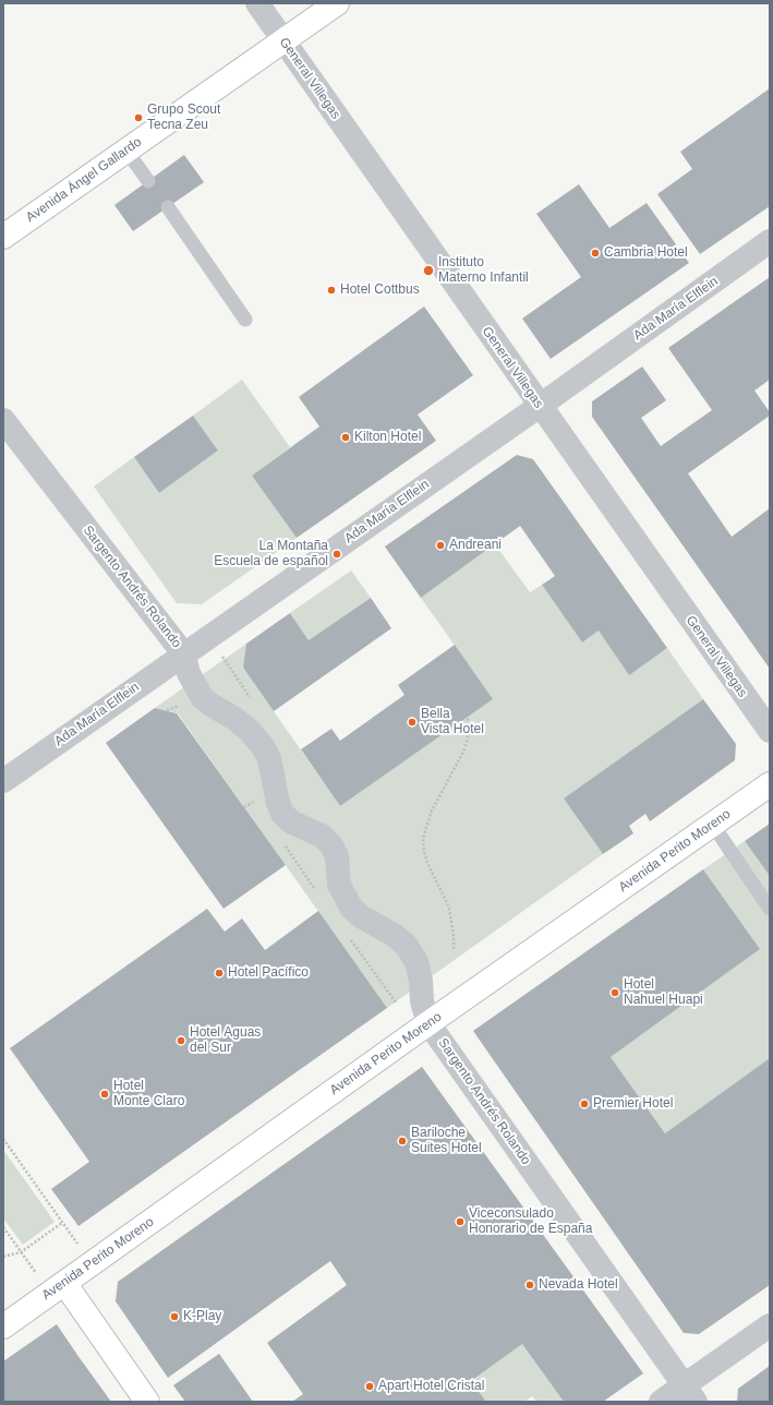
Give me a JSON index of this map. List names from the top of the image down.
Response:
{
  "streets": {
    "main road": ["Avenida Ángel Gallardo", "Avenida Perito Moreno"],
    "street": ["General Villegas", "Ada María Elflein", "Sargento Andrés Rolando"]
  },
  "crossings": [
    ["General Villegas", "Avenida Ángel Gallardo"],
    ["General Villegas", "Ada María Elflein"],
    ["Ada María Elflein", "Sargento Andrés Rolando"],
    ["Sargento Andrés Rolando", "Avenida Perito Moreno"]
  ],
  "places": [
    "Grupo Scout Tecna Zeu",
    "Cambria Hotel",
    "Instituto Materno Infantil",
    "Hotel Cottbus",
    "Kilton Hotel",
    "Andreani",
    "La Montaña Escuela de español",
    "Bella Vista Hotel",
    "Hotel Pacífico",
    "Hotel Nahuel Huapi",
    "Hotel Aguas del Sur",
    "Hotel Monte Claro",
    "Premier Hotel",
    "Bariloche Suites Hotel",
    "Viceconsulado Honorario de España",
    "Nevada Hotel",
    "K-Play",
    "Apart Hotel Cristal"
  ]
}
